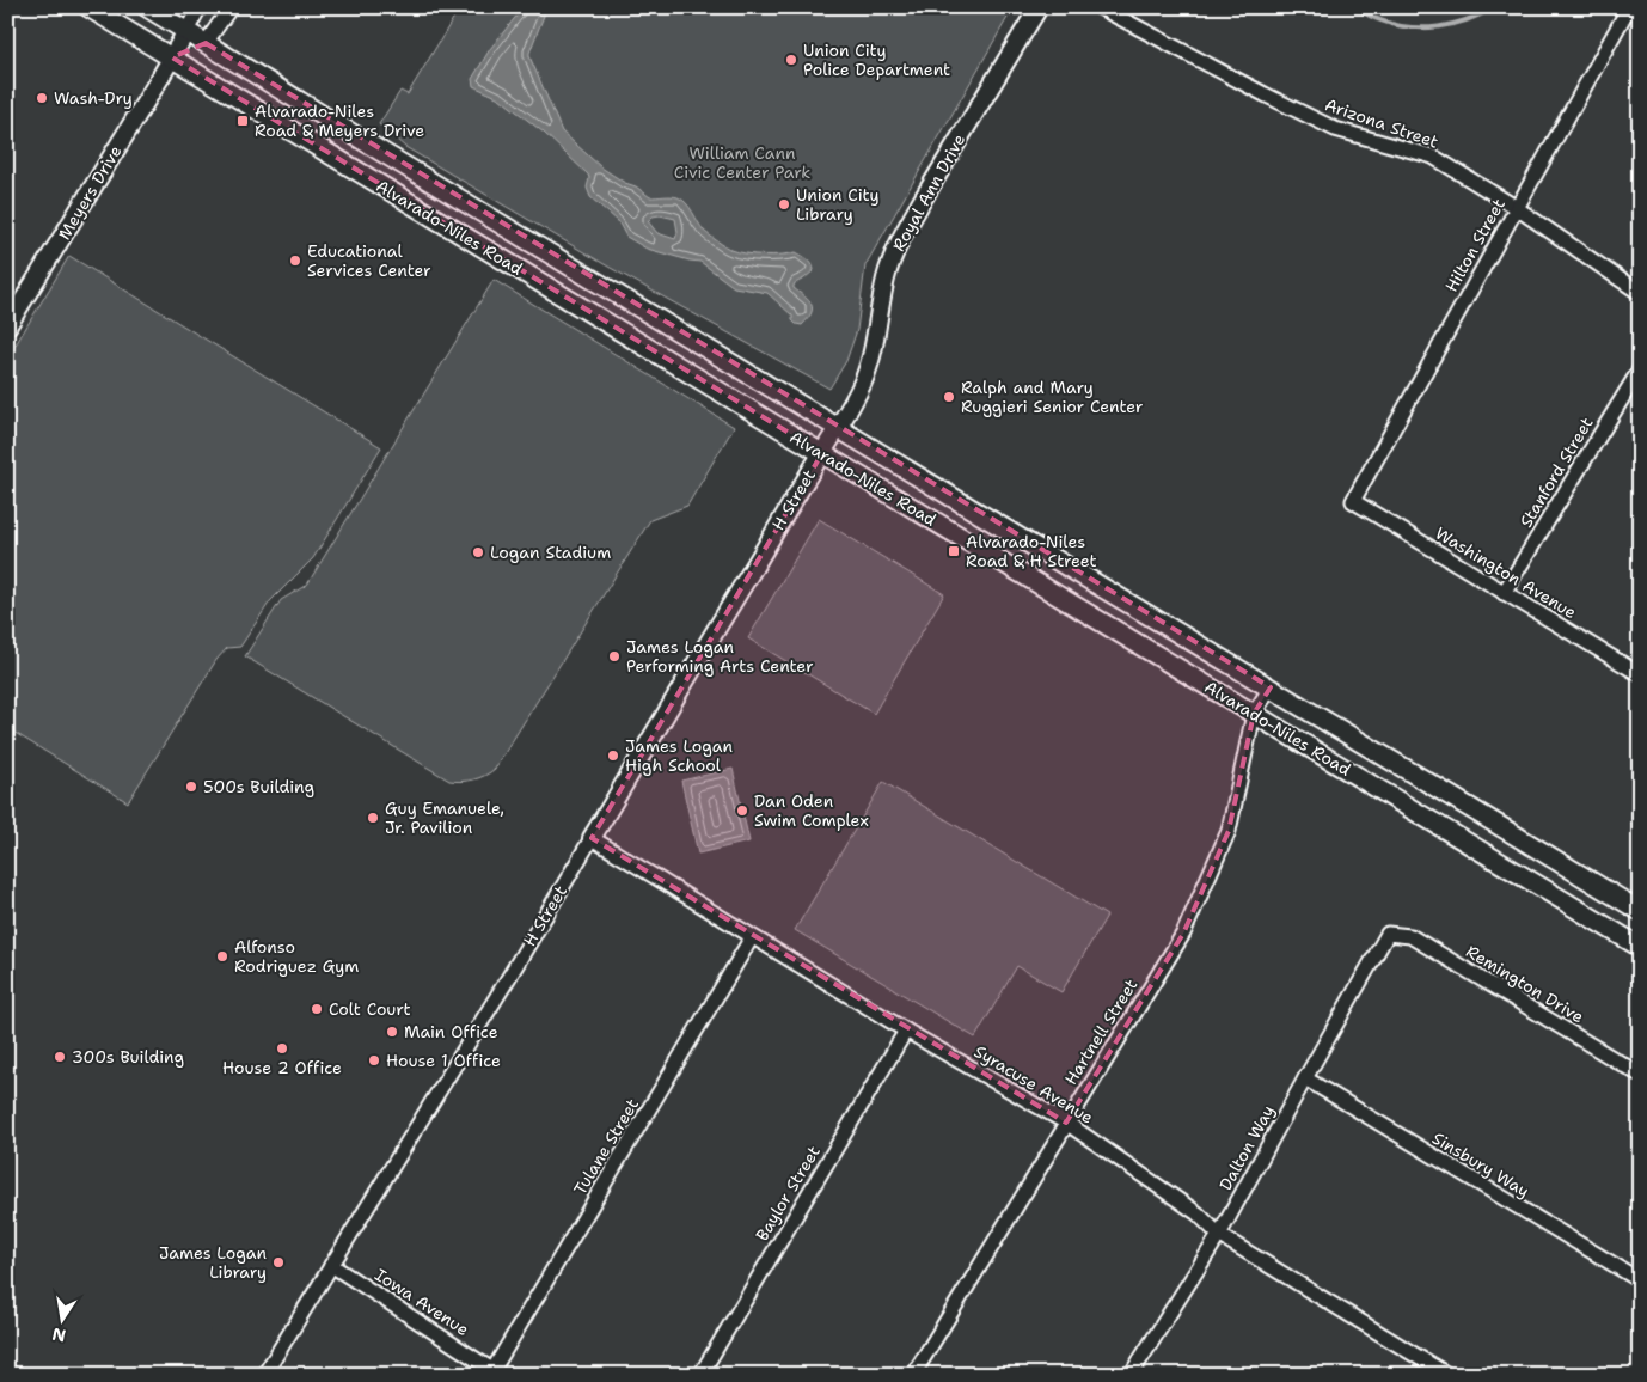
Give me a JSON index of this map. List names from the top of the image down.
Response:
{
  "streets": {
    "main road": ["Alvarado-Niles Road"],
    "street": [
      "Arizona Street",
      "Meyers Drive",
      "Royal Ann Drive",
      "Hilton Street",
      "Stanford Street",
      "H Street",
      "Washington Avenue",
      "Remington Drive",
      "Hartnell Street",
      "Syracuse Avenue",
      "Tulane Street",
      "Dalton Way",
      "Sinsbury Way",
      "Baylor Street",
      "Iowa Avenue"
    ]
  },
  "crossings": [
    ["Arizona Street", "Hilton Street"],
    ["Meyers Drive", "Alvarado-Niles Road"],
    ["Royal Ann Drive", "Alvarado-Niles Road"],
    ["Royal Ann Drive", "H Street"],
    ["Alvarado-Niles Road", "H Street"],
    ["Alvarado-Niles Road", "Hartnell Street"],
    ["Hilton Street", "Washington Avenue"],
    ["Stanford Street", "Washington Avenue"],
    ["H Street", "Syracuse Avenue"],
    ["H Street", "Iowa Avenue"],
    ["Remington Drive", "Dalton Way"],
    ["Hartnell Street", "Syracuse Avenue"],
    ["Syracuse Avenue", "Tulane Street"],
    ["Syracuse Avenue", "Dalton Way"],
    ["Syracuse Avenue", "Baylor Street"],
    ["Tulane Street", "Iowa Avenue"],
    ["Dalton Way", "Sinsbury Way"]
  ],
  "parks": ["William Cann Civic Center Park"],
  "places": {
    "other": [
      "Union City Police Department",
      "Wash-Dry",
      "Union City Library",
      "Educational Services Center",
      "Ralph and Mary Ruggieri Senior Center",
      "Logan Stadium",
      "James Logan Performing Arts Center",
      "James Logan High School",
      "500s Building",
      "Dan Oden Swim Complex",
      "Guy Emanuele, Jr. Pavilion",
      "Alfonso Rodriguez Gym",
      "Colt Court",
      "Main Office",
      "House 2 Office",
      "300s Building",
      "House 1 Office",
      "James Logan Library"
    ],
    "transit": ["Alvarado-Niles Road & Meyers Drive", "Alvarado-Niles Road & H Street"]
  },
  "north": "bottom"
}
